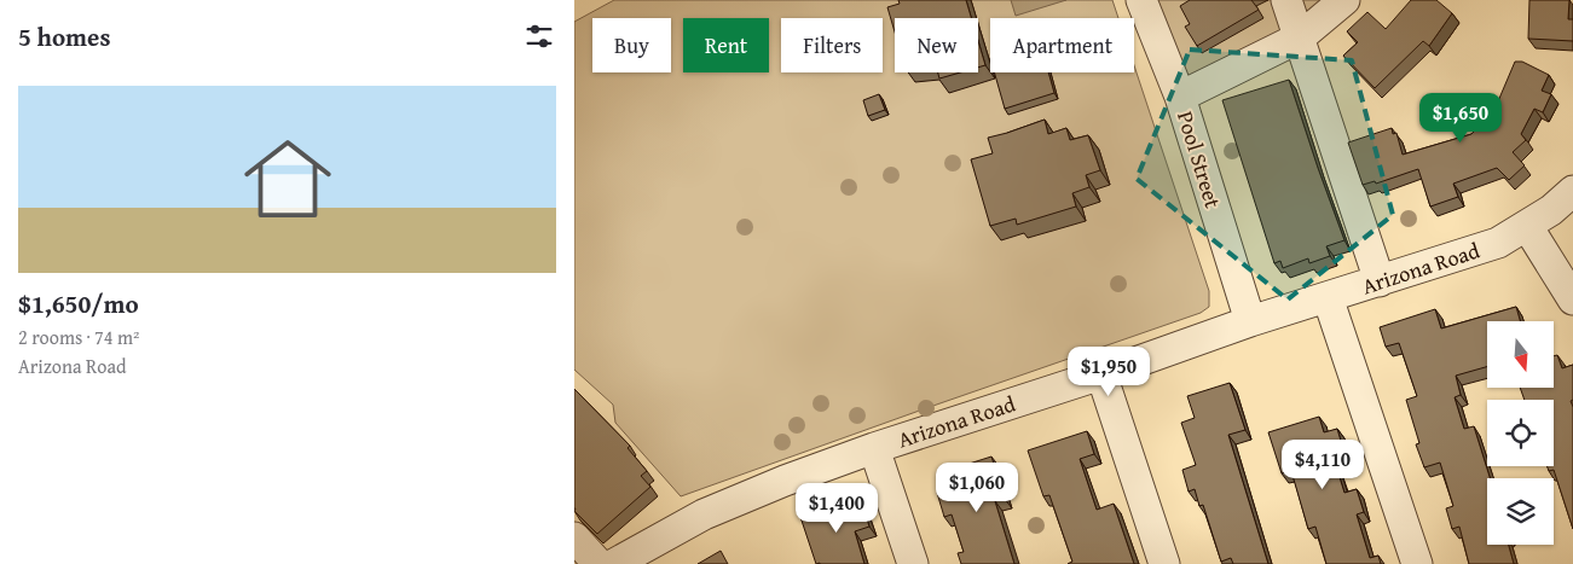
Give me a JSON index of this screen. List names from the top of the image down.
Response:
{
  "streets": {
    "street": ["Pool Street", "Arizona Road"]
  },
  "crossings": [
    ["Pool Street", "Arizona Road"]
  ],
  "north": "bottom",
  "page": {
    "heading": "5 homes",
    "chip": [
      "Buy",
      "Rent",
      "Filters",
      "New",
      "Apartment"
    ],
    "list": [
      {
        "name": "$1,650/mo",
        "note": "2 rooms · 74 m² · Arizona Road"
      }
    ],
    "price": [
      "$1,650",
      "$1,950",
      "$4,110",
      "$1,060",
      "$1,400"
    ]
  }
}
